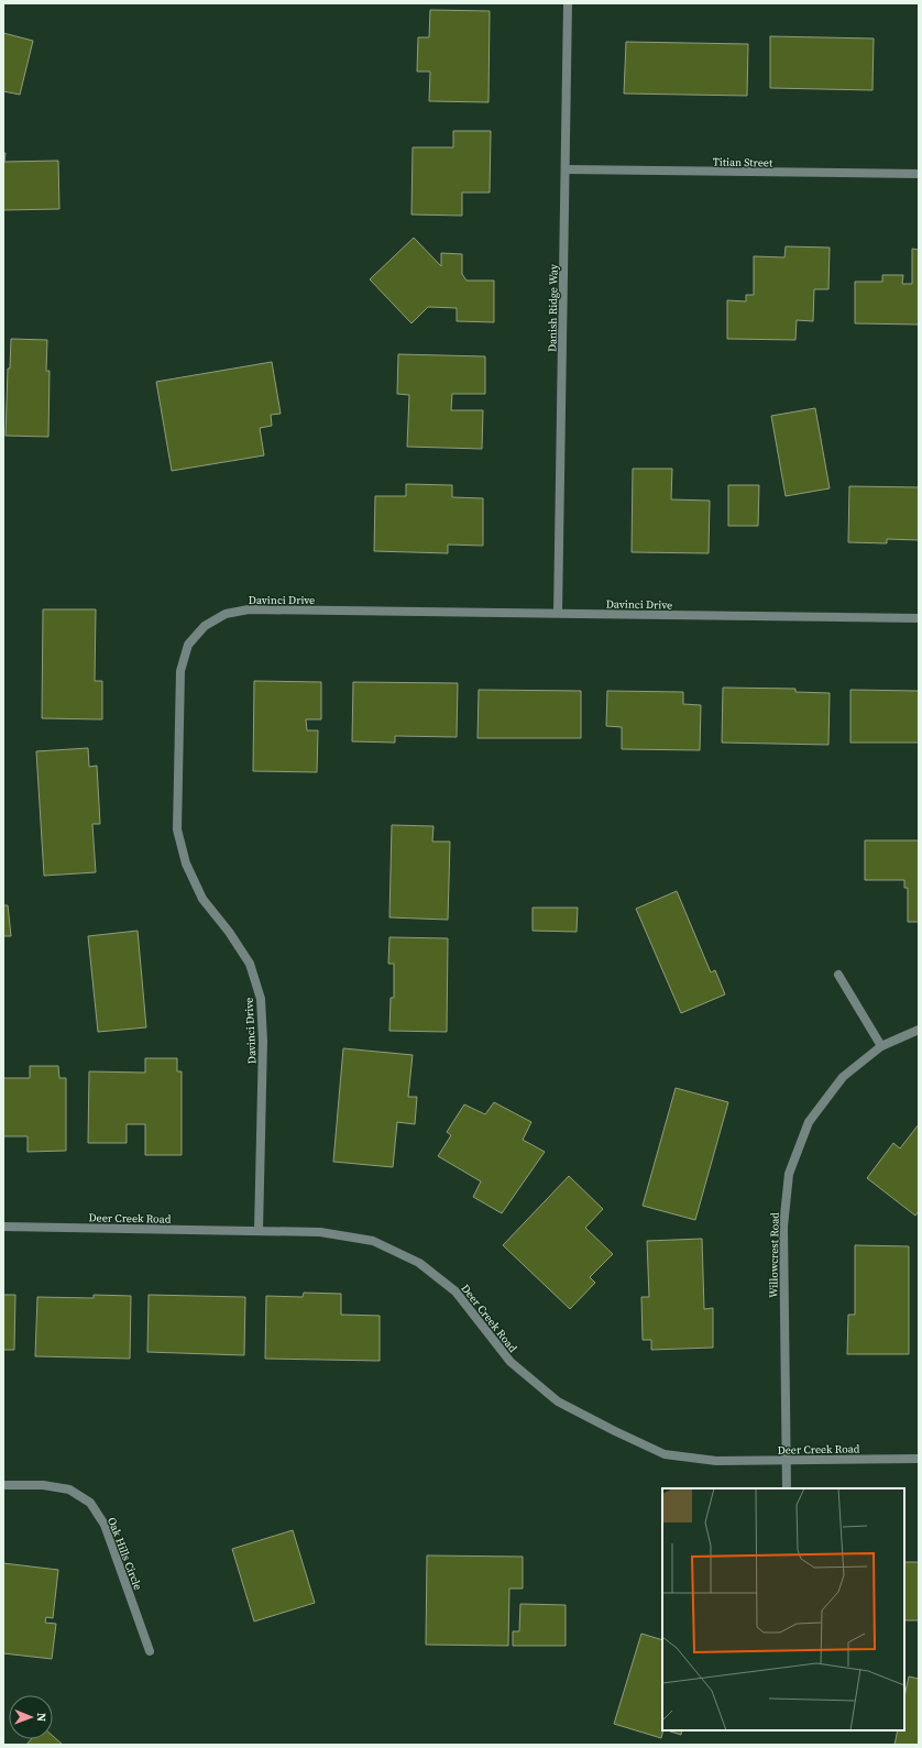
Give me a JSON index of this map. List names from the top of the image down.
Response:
{
  "streets": {
    "street": [
      "Titian Street",
      "Danish Ridge Way",
      "Davinci Drive",
      "Deer Creek Road",
      "Willowcrest Road",
      "Oak Hills Circle"
    ]
  },
  "crossings": [
    ["Titian Street", "Danish Ridge Way"],
    ["Danish Ridge Way", "Davinci Drive"],
    ["Davinci Drive", "Deer Creek Road"],
    ["Deer Creek Road", "Willowcrest Road"]
  ],
  "north": "right"
}
